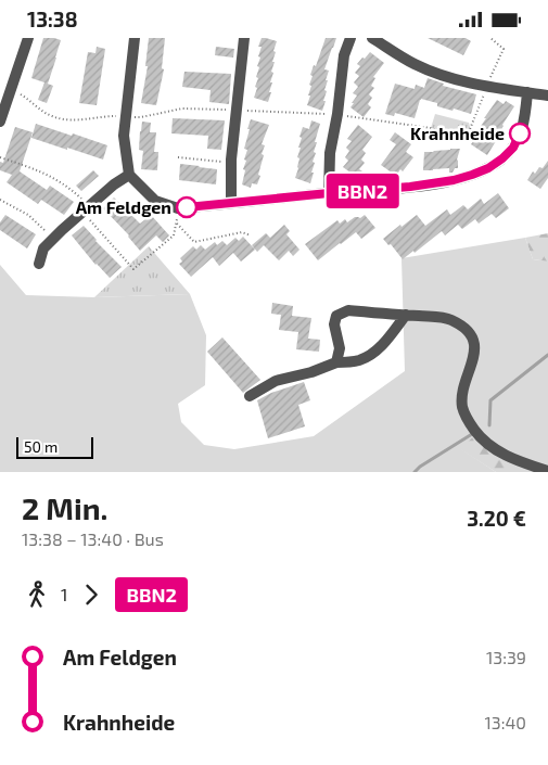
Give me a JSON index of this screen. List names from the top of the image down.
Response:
{
  "places": ["Krahnheide", "Am Feldgen"],
  "lines": ["bus line BBN2"],
  "scale_bar": "50 m",
  "page": {
    "status": "13:38",
    "on_map": "BBN2",
    "scale": "50 m",
    "heading": ["2 Min.", "13:38 – 13:40 · Bus", "3.20 €"],
    "legs": ["1", "BBN2"],
    "list": [
      {
        "name": "Am Feldgen",
        "value": "13:39"
      },
      {
        "name": "Krahnheide",
        "value": "13:40"
      }
    ]
  }
}
